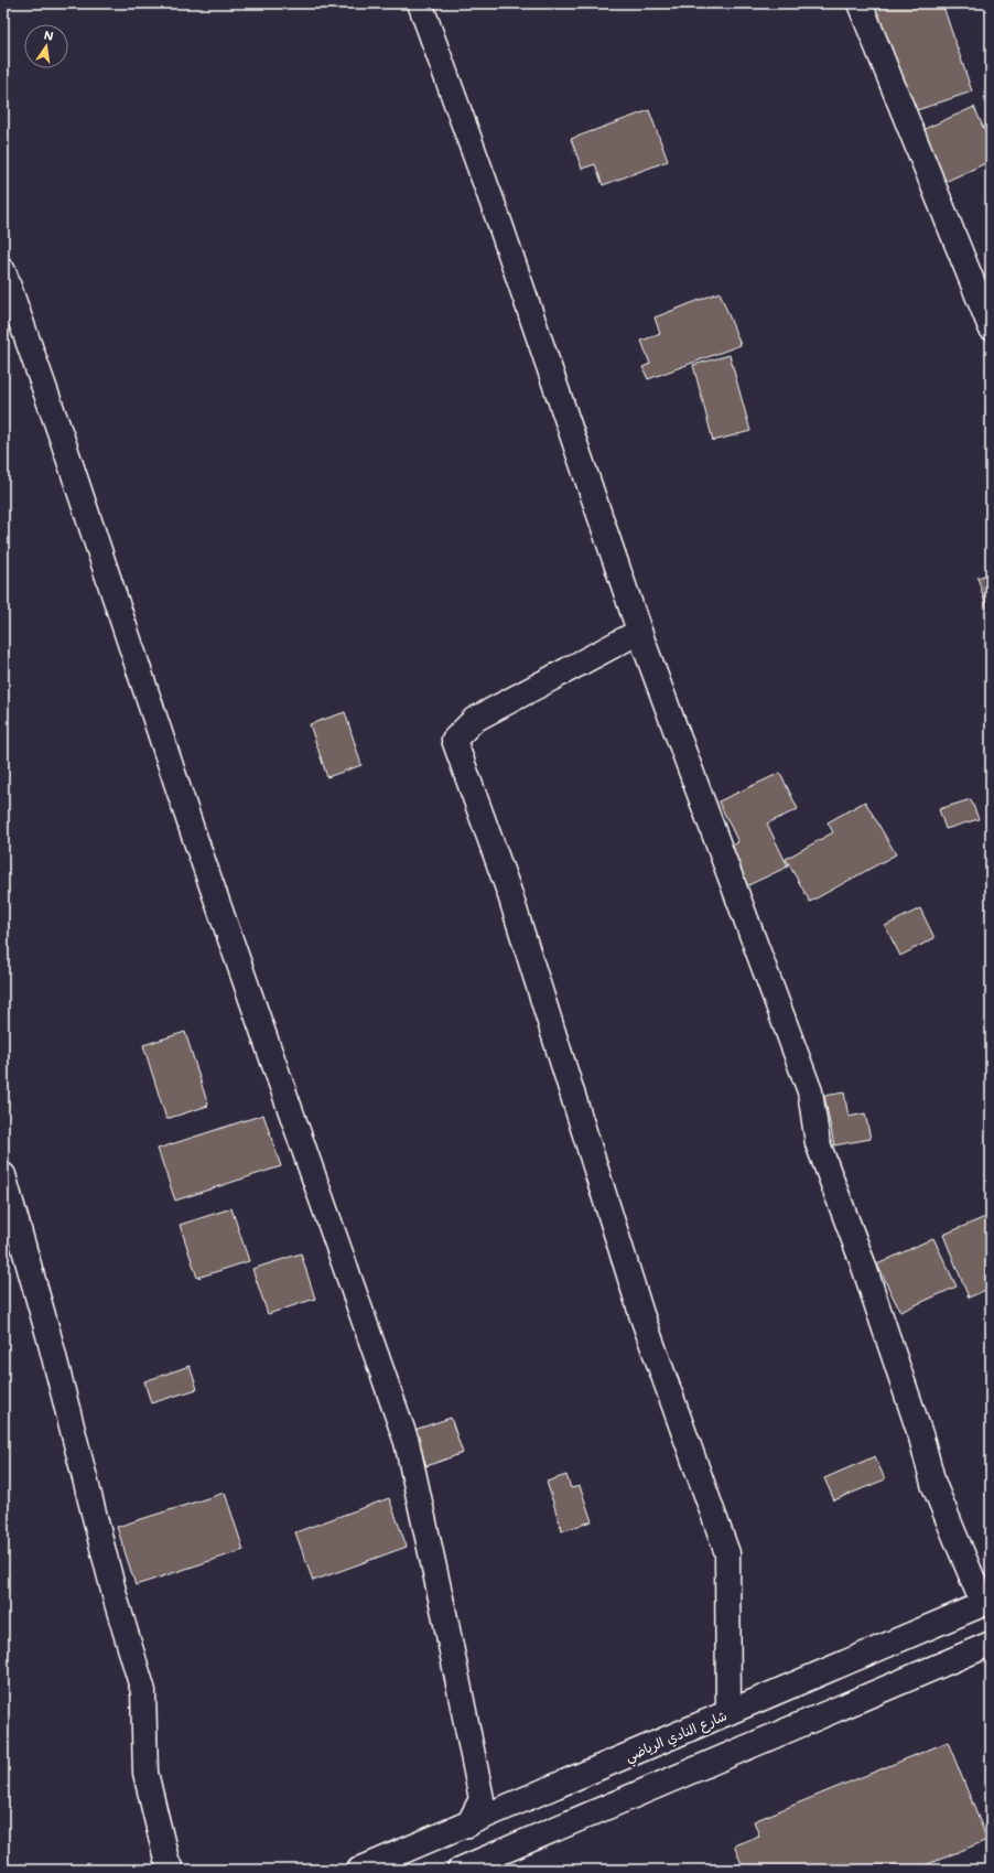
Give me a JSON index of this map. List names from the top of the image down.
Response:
{
  "streets": {
    "street": ["شارع النادي الرياضي"]
  },
  "north": "top"
}
